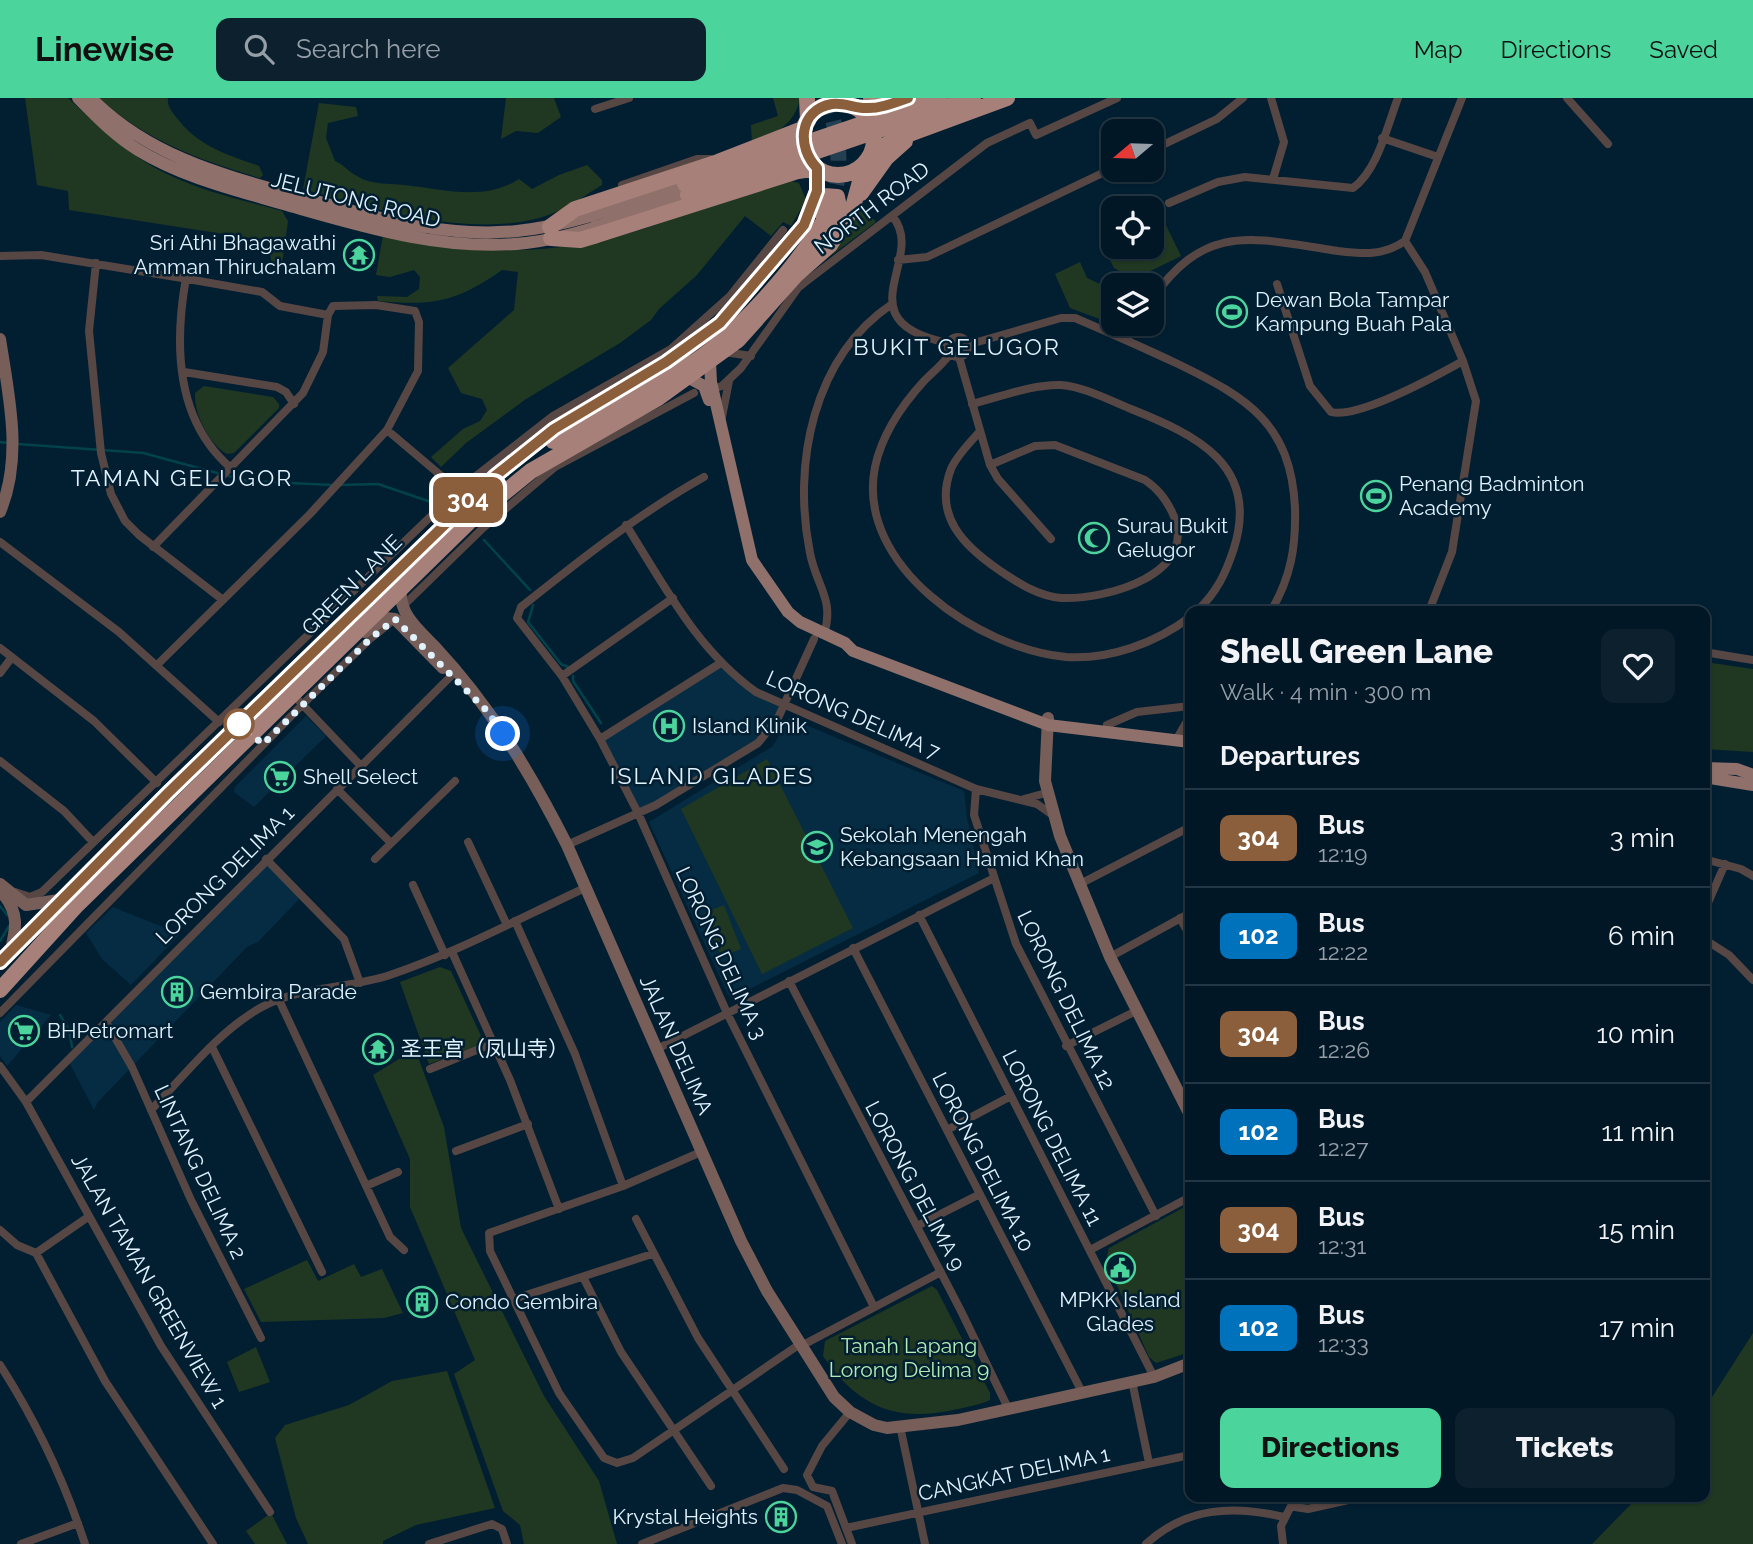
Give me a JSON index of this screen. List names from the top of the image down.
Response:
{
  "streets": {
    "highway": ["GREEN LANE"],
    "main road": ["JELUTONG ROAD"],
    "street": [
      "NORTH ROAD",
      "LORONG DELIMA 7",
      "LORONG DELIMA 1",
      "LORONG DELIMA 3",
      "LORONG DELIMA 12",
      "JALAN DELIMA",
      "LORONG DELIMA 11",
      "LORONG DELIMA 10",
      "LINTANG DELIMA 2",
      "LORONG DELIMA 9",
      "JALAN TAMAN GREENVIEW 1",
      "CANGKAT DELIMA 1"
    ]
  },
  "crossings": [
    ["LORONG DELIMA 7", "LORONG DELIMA 3"],
    ["LORONG DELIMA 7", "LORONG DELIMA 12"],
    ["LORONG DELIMA 1", "JALAN DELIMA"],
    ["LORONG DELIMA 1", "LINTANG DELIMA 2"],
    ["LORONG DELIMA 1", "JALAN TAMAN GREENVIEW 1"],
    ["JALAN DELIMA", "LORONG DELIMA 11"],
    ["JALAN DELIMA", "LORONG DELIMA 10"],
    ["JALAN DELIMA", "LORONG DELIMA 9"]
  ],
  "districts": ["BUKIT GELUGOR", "TAMAN GELUGOR", "ISLAND GLADES"],
  "parks": ["Tanah Lapang Lorong Delima 9"],
  "places": {
    "temple": ["Sri Athi Bhagawathi Amman Thiruchalam", "圣王宫（凤山寺）"],
    "sports": ["Dewan Bola Tampar Kampung Buah Pala", "Penang Badminton Academy"],
    "mosque": ["Surau Bukit Gelugor"],
    "hospital": ["Island Klinik"],
    "supermarket": ["Shell Select", "BHPetromart"],
    "school or university": ["Sekolah Menengah Kebangsaan Hamid Khan"],
    "building": ["Gembira Parade", "Condo Gembira", "Krystal Heights"],
    "public building": ["MPKK Island Glades"]
  },
  "lines": ["bus line 304"],
  "north": "left",
  "page": {
    "header": "Linewise",
    "search": "Search here",
    "nav": ["Map", "Directions", "Saved"],
    "on_map": "304",
    "heading": [
      ["Shell Green Lane", "Walk · 4 min · 300 m"],
      "Departures"
    ],
    "list": [
      {
        "mark": "304",
        "name": "Bus",
        "note": "12:19",
        "value": "3 min"
      },
      {
        "mark": "102",
        "name": "Bus",
        "note": "12:22",
        "value": "6 min"
      },
      {
        "mark": "304",
        "name": "Bus",
        "note": "12:26",
        "value": "10 min"
      },
      {
        "mark": "102",
        "name": "Bus",
        "note": "12:27",
        "value": "11 min"
      },
      {
        "mark": "304",
        "name": "Bus",
        "note": "12:31",
        "value": "15 min"
      },
      {
        "mark": "102",
        "name": "Bus",
        "note": "12:33",
        "value": "17 min"
      }
    ],
    "buttons": ["Directions", "Tickets"]
  }
}
